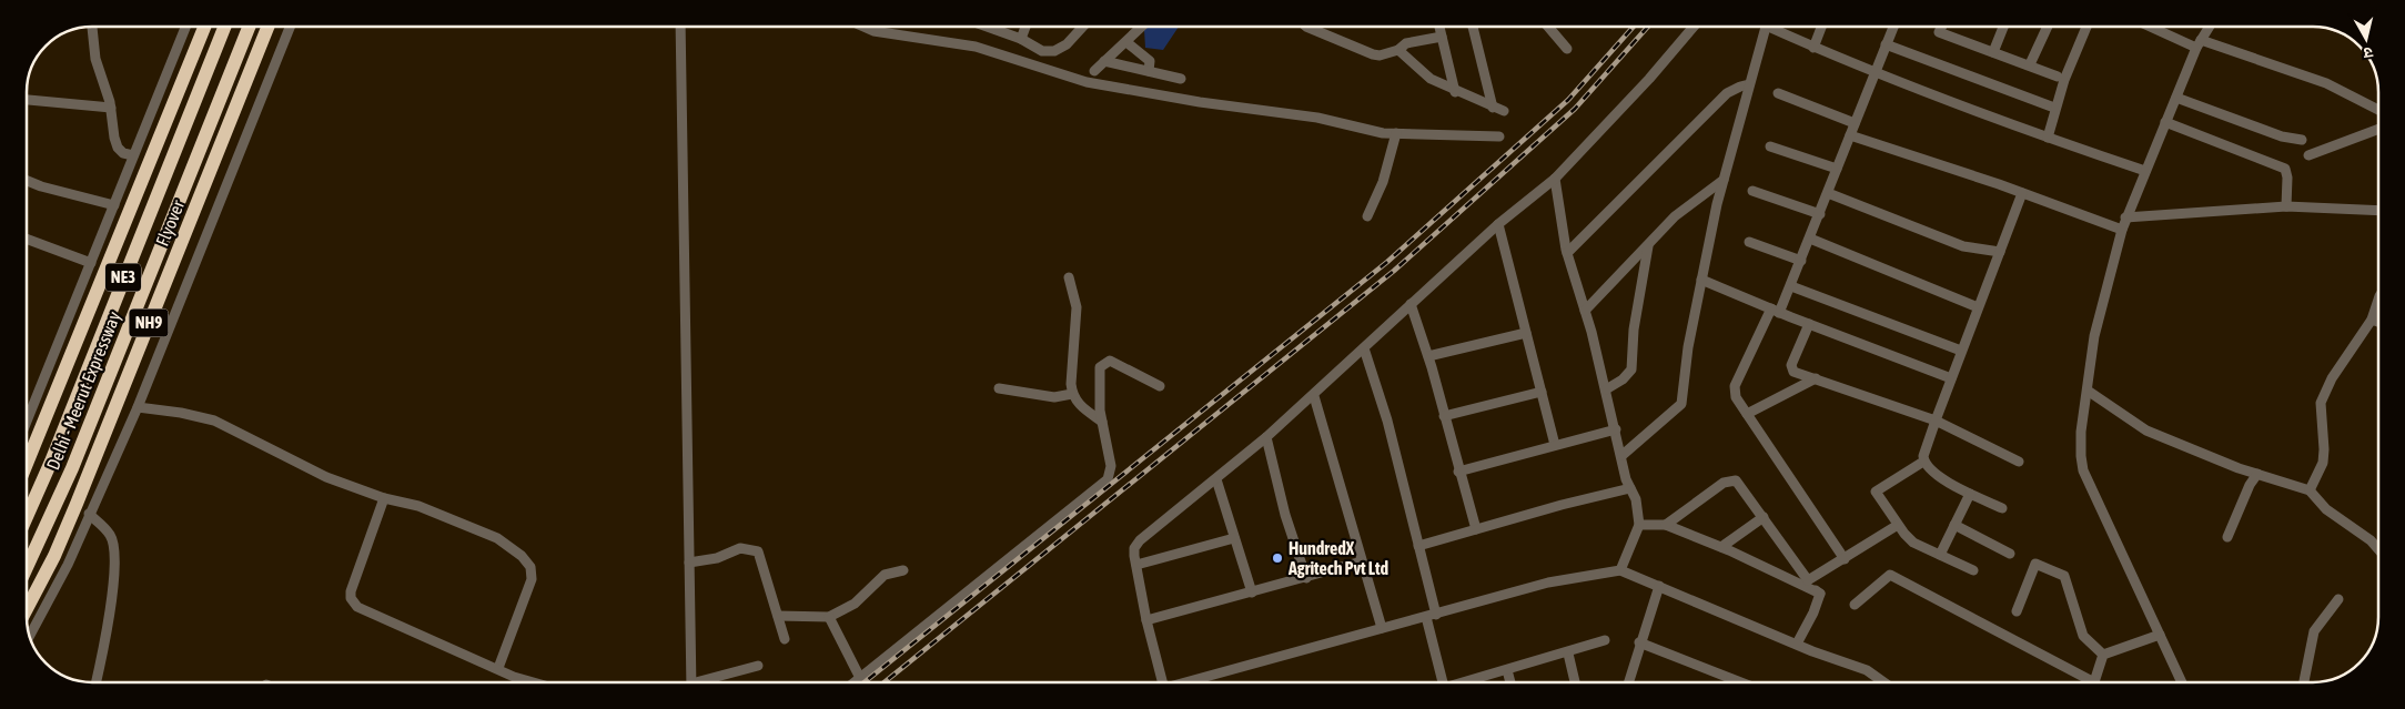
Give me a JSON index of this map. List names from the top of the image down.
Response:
{
  "streets": {
    "highway": [
      "Flyover",
      "NE3",
      "NH9",
      "Delhi - Meerut Expressway"
    ]
  },
  "places": ["HundredX Agritech Pvt Ltd"],
  "north": "bottom"
}
